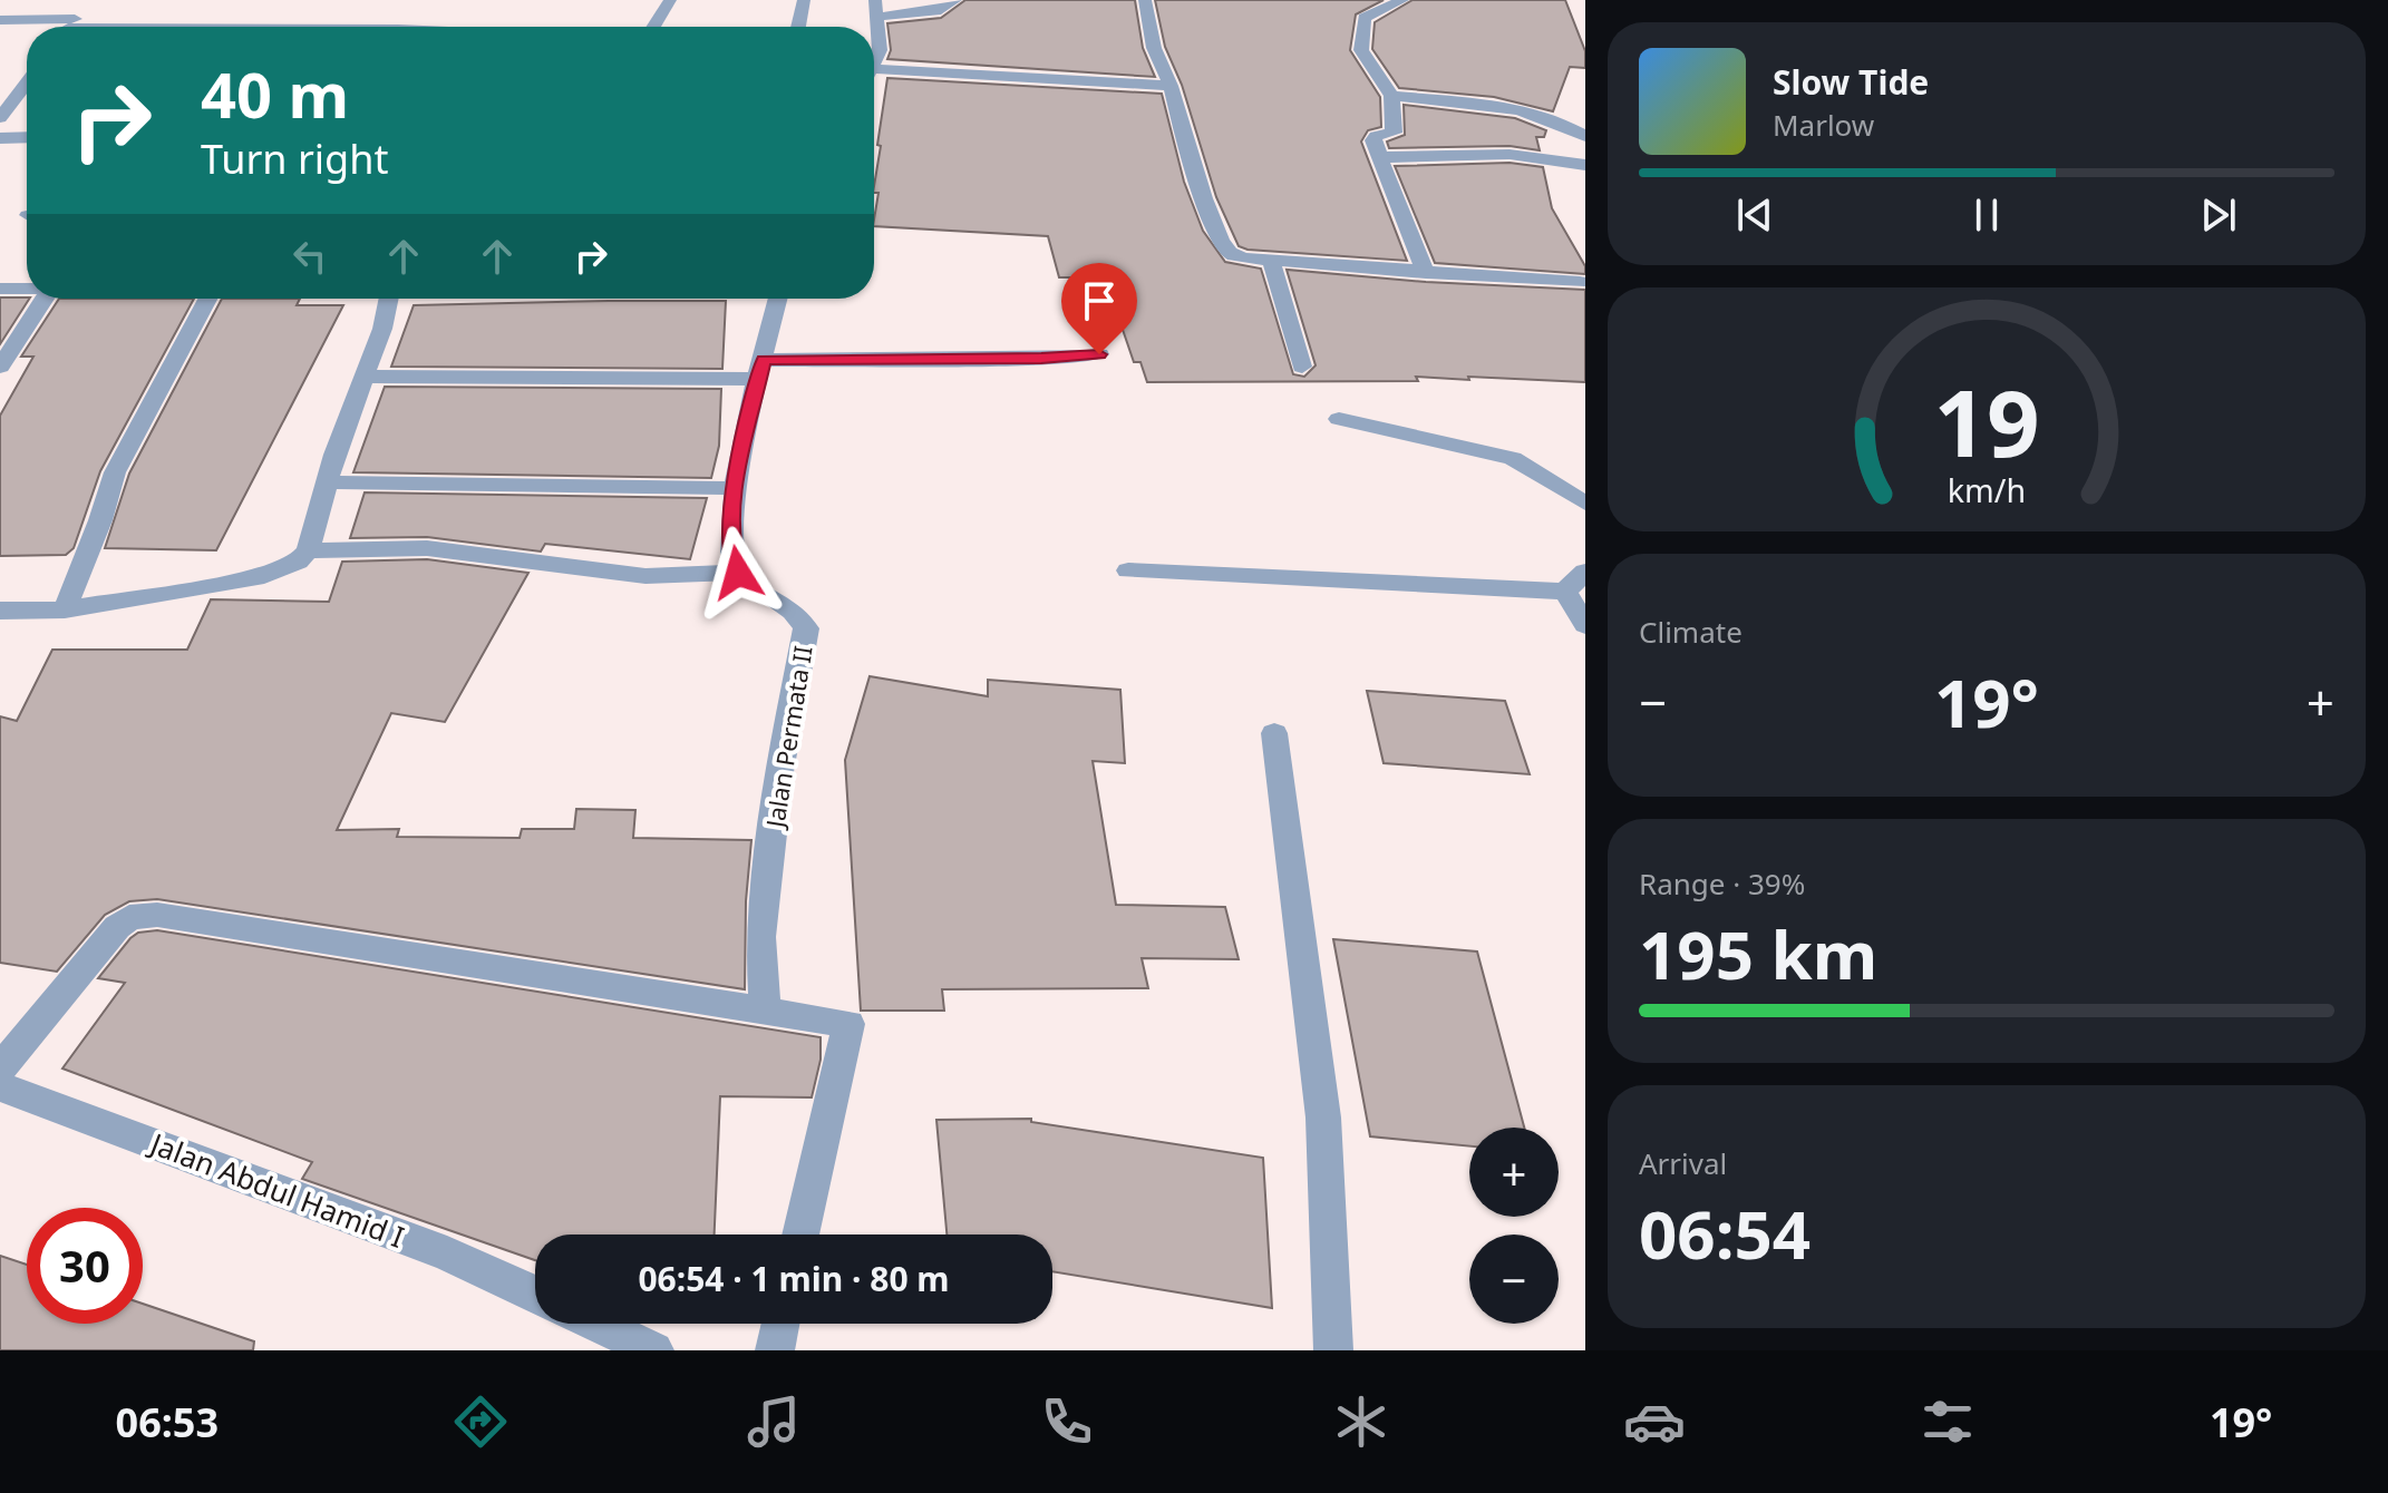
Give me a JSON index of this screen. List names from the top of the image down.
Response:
{
  "streets": {
    "street": ["Jalan Permata II", "Jalan Abdul Hamid I"]
  },
  "page": {
    "turn": ["40 m", "Turn right"],
    "song": ["Slow Tide", "Marlow"],
    "tile": [
      "Climate",
      ["Range · 39%", "195 km"],
      ["Arrival", "06:54"]
    ],
    "heat": ["−", "19°", "+"],
    "map_buttons": ["+", "−"],
    "limit": "30",
    "trip": "06:54 · 1 min · 80 m",
    "tabs": ["06:53", "19°"],
    "gauge": ["19", "km/h"]
  }
}
